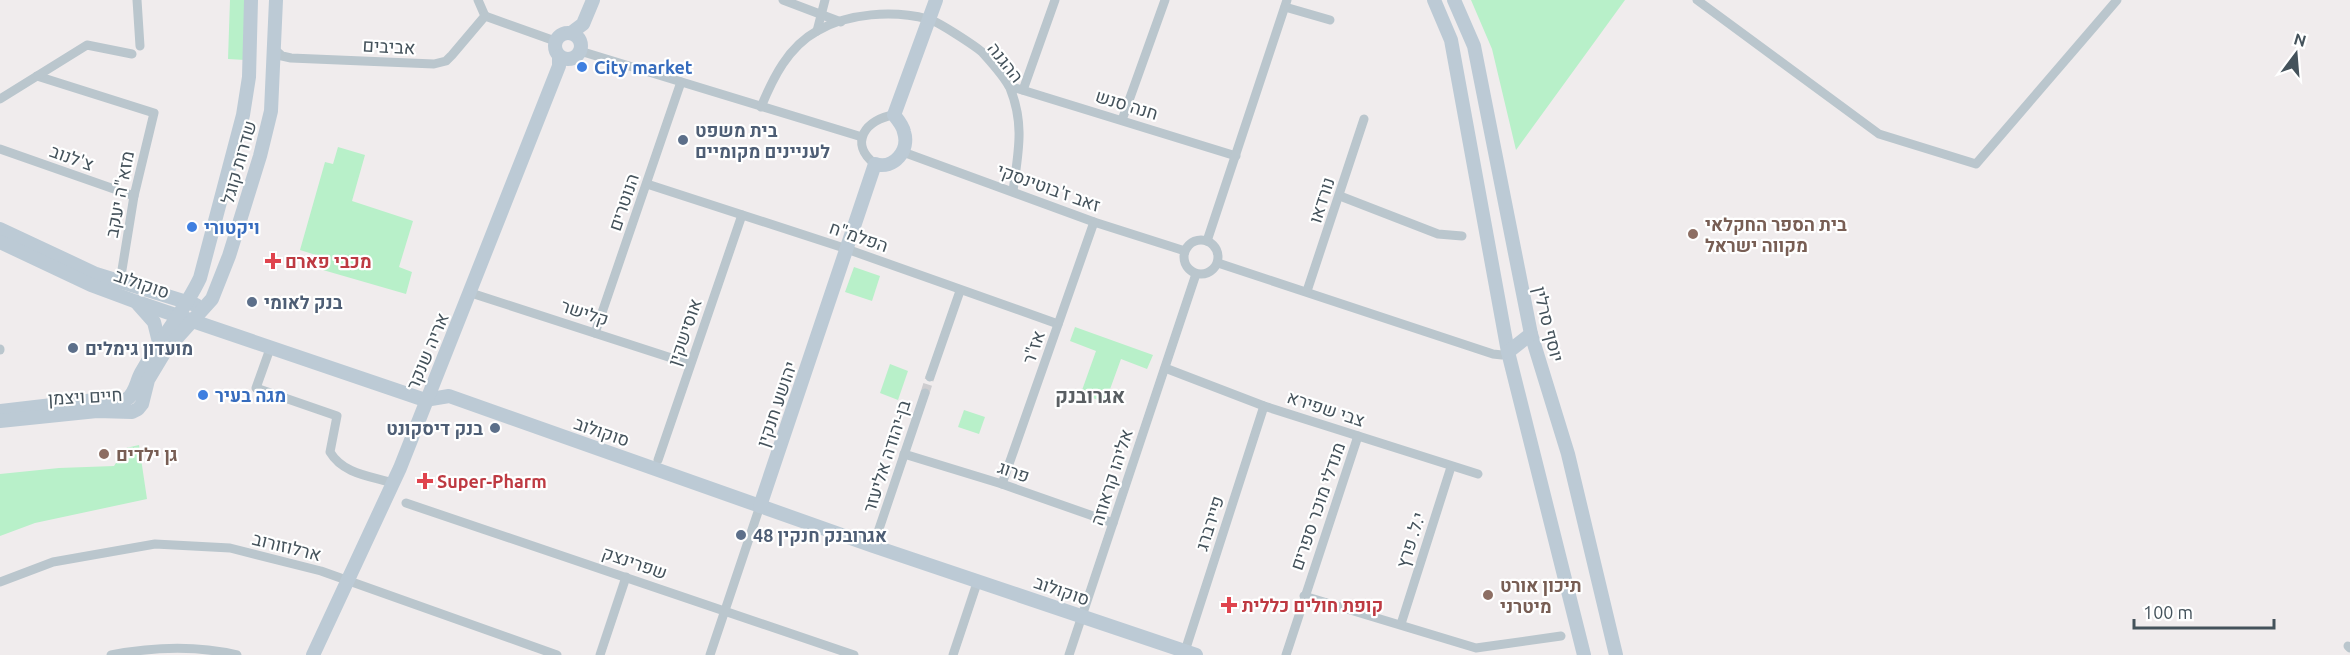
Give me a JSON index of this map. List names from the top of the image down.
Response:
{
  "streets": {
    "street": [
      "אביבים",
      "ההגנה",
      "חנה סנש",
      "צ'לנוב",
      "שדרות קוגל",
      "זאב ז'בוטינסקי",
      "מזא\"ה יעקב",
      "נורדאו",
      "הנוטרים",
      "הפלמ\"ח",
      "סוקולוב",
      "קלישר",
      "יוסף סרלין",
      "אוסישקין",
      "אז\"ר",
      "אריה שנקר",
      "חיים ויצמן",
      "יהושע חנקין",
      "צבי שפירא",
      "בן-יהודה אליעזר",
      "פרוג",
      "אליהו קראוזה",
      "מנדלי מוכר ספרים",
      "פיירברג",
      "י.ל. פרץ",
      "ארלוזורוב",
      "שפרינצק"
    ]
  },
  "crossings": [
    ["אביבים", "שדרות קוגל"],
    ["ההגנה", "חנה סנש"],
    ["ההגנה", "זאב ז'בוטינסקי"],
    ["צ'לנוב", "מזא\"ה יעקב"],
    ["שדרות קוגל", "סוקולוב"],
    ["שדרות קוגל", "חיים ויצמן"],
    ["זאב ז'בוטינסקי", "אז\"ר"],
    ["זאב ז'בוטינסקי", "יהושע חנקין"],
    ["זאב ז'בוטינסקי", "אליהו קראוזה"],
    ["מזא\"ה יעקב", "סוקולוב"],
    ["הנוטרים", "הפלמ\"ח"],
    ["הנוטרים", "קלישר"],
    ["הפלמ\"ח", "אוסישקין"],
    ["הפלמ\"ח", "אז\"ר"],
    ["הפלמ\"ח", "יהושע חנקין"],
    ["סוקולוב", "אריה שנקר"],
    ["סוקולוב", "חיים ויצמן"],
    ["סוקולוב", "יהושע חנקין"],
    ["סוקולוב", "אליהו קראוזה"],
    ["סוקולוב", "פיירברג"],
    ["קלישר", "אוסישקין"],
    ["קלישר", "אריה שנקר"],
    ["אז\"ר", "פרוג"],
    ["אריה שנקר", "ארלוזורוב"],
    ["יהושע חנקין", "שפרינצק"],
    ["צבי שפירא", "אליהו קראוזה"],
    ["צבי שפירא", "מנדלי מוכר ספרים"],
    ["צבי שפירא", "פיירברג"],
    ["צבי שפירא", "י.ל. פרץ"],
    ["בן-יהודה אליעזר", "פרוג"],
    ["פרוג", "אליהו קראוזה"]
  ],
  "districts": ["אגרובנק"],
  "places": {
    "other": [
      "City market",
      "בית משפט לעניינים מקומיים",
      "ויקטורי",
      "בית הספר החקלאי מקווה ישראל",
      "בנק לאומי",
      "מועדון גימלים",
      "מגה בעיר",
      "בנק דיסקונט",
      "גן ילדים",
      "אגרובנק חנקין 48",
      "תיכון אורט מיטרני"
    ],
    "health": ["מכבי פארם", "Super-Pharm", "קופת חולים כללית"]
  },
  "scale_bar": "100 m",
  "north": "top"
}
